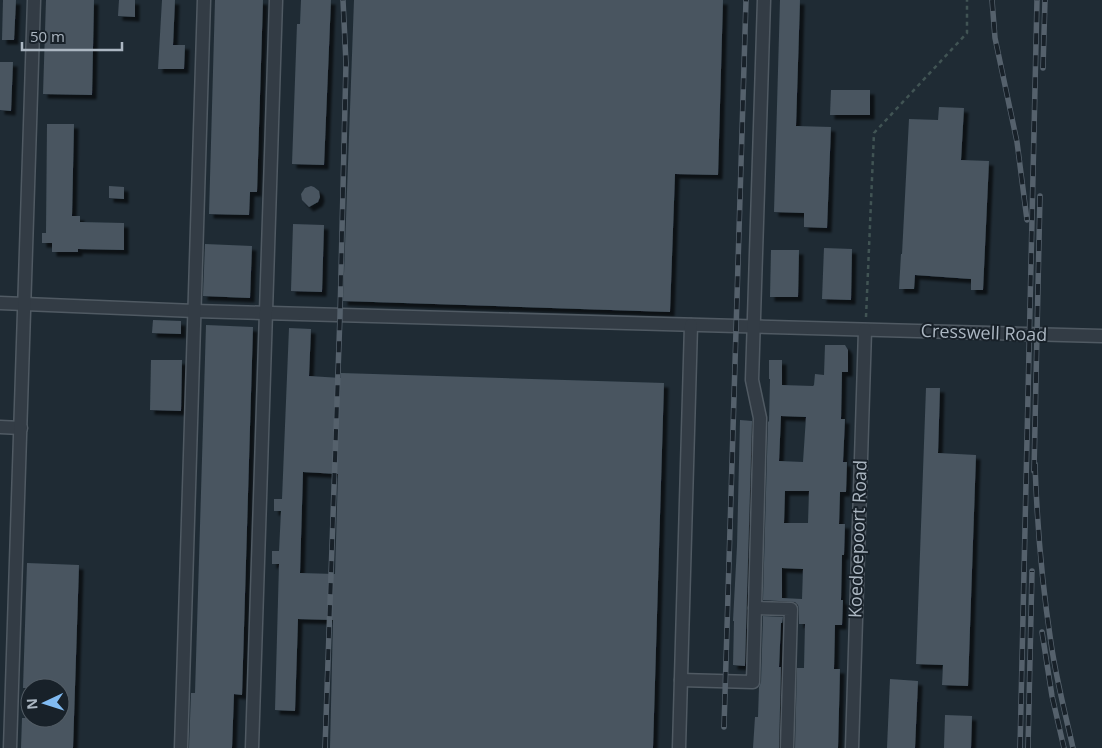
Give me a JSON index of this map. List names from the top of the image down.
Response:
{
  "streets": {
    "street": ["Cresswell Road", "Koedoepoort Road"]
  },
  "crossings": [
    ["Cresswell Road", "Koedoepoort Road"]
  ],
  "scale_bar": "50 m",
  "north": "left"
}
